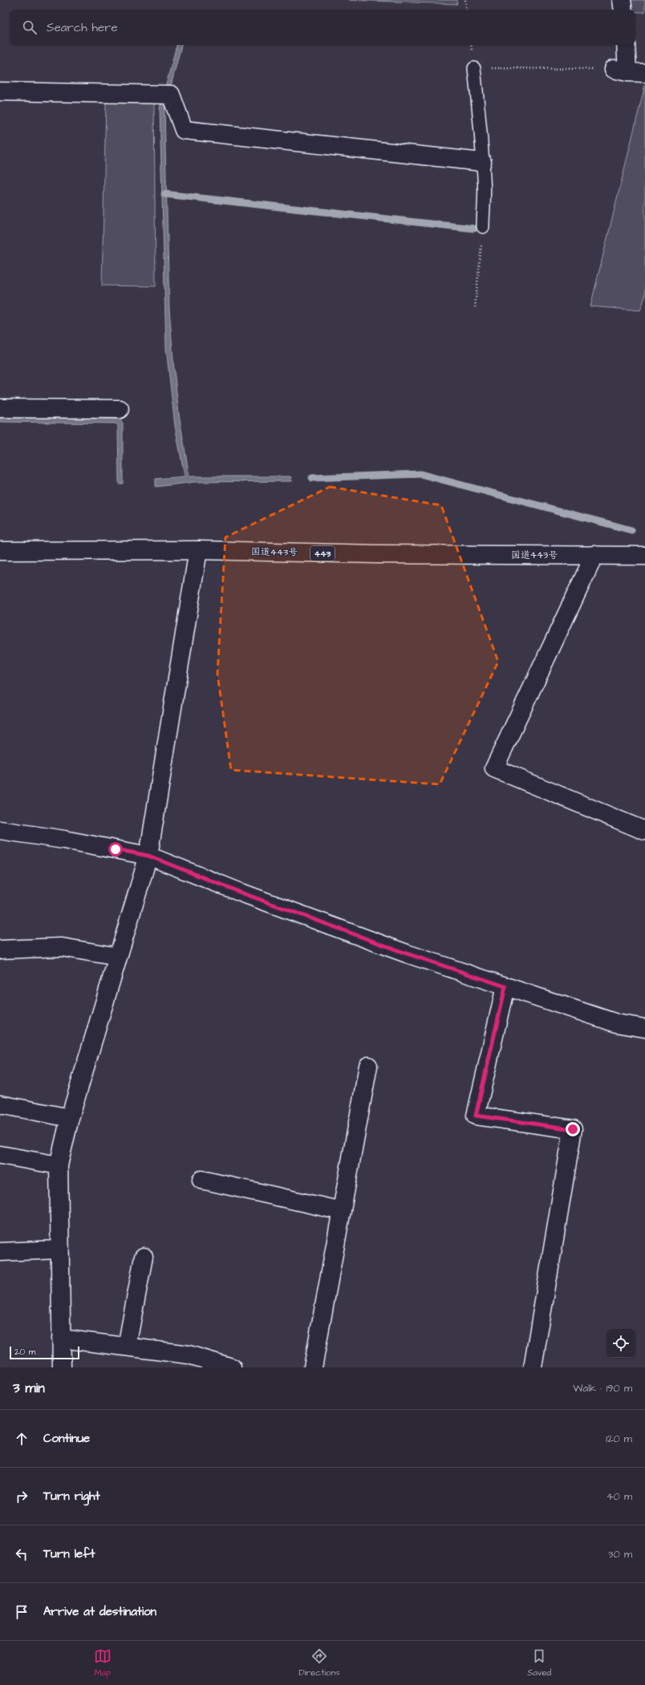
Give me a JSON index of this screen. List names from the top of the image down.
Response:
{
  "streets": {
    "main road": ["国道443号", "443"]
  },
  "scale_bar": "20 m",
  "page": {
    "search": "Search here",
    "scale": "20 m",
    "heading": ["3 min", "Walk · 190 m"],
    "list": [
      ["Continue", "120 m"],
      ["Turn right", "40 m"],
      ["Turn left", "30 m"],
      "Arrive at destination"
    ],
    "nav": ["Map", "Directions", "Saved"]
  }
}
